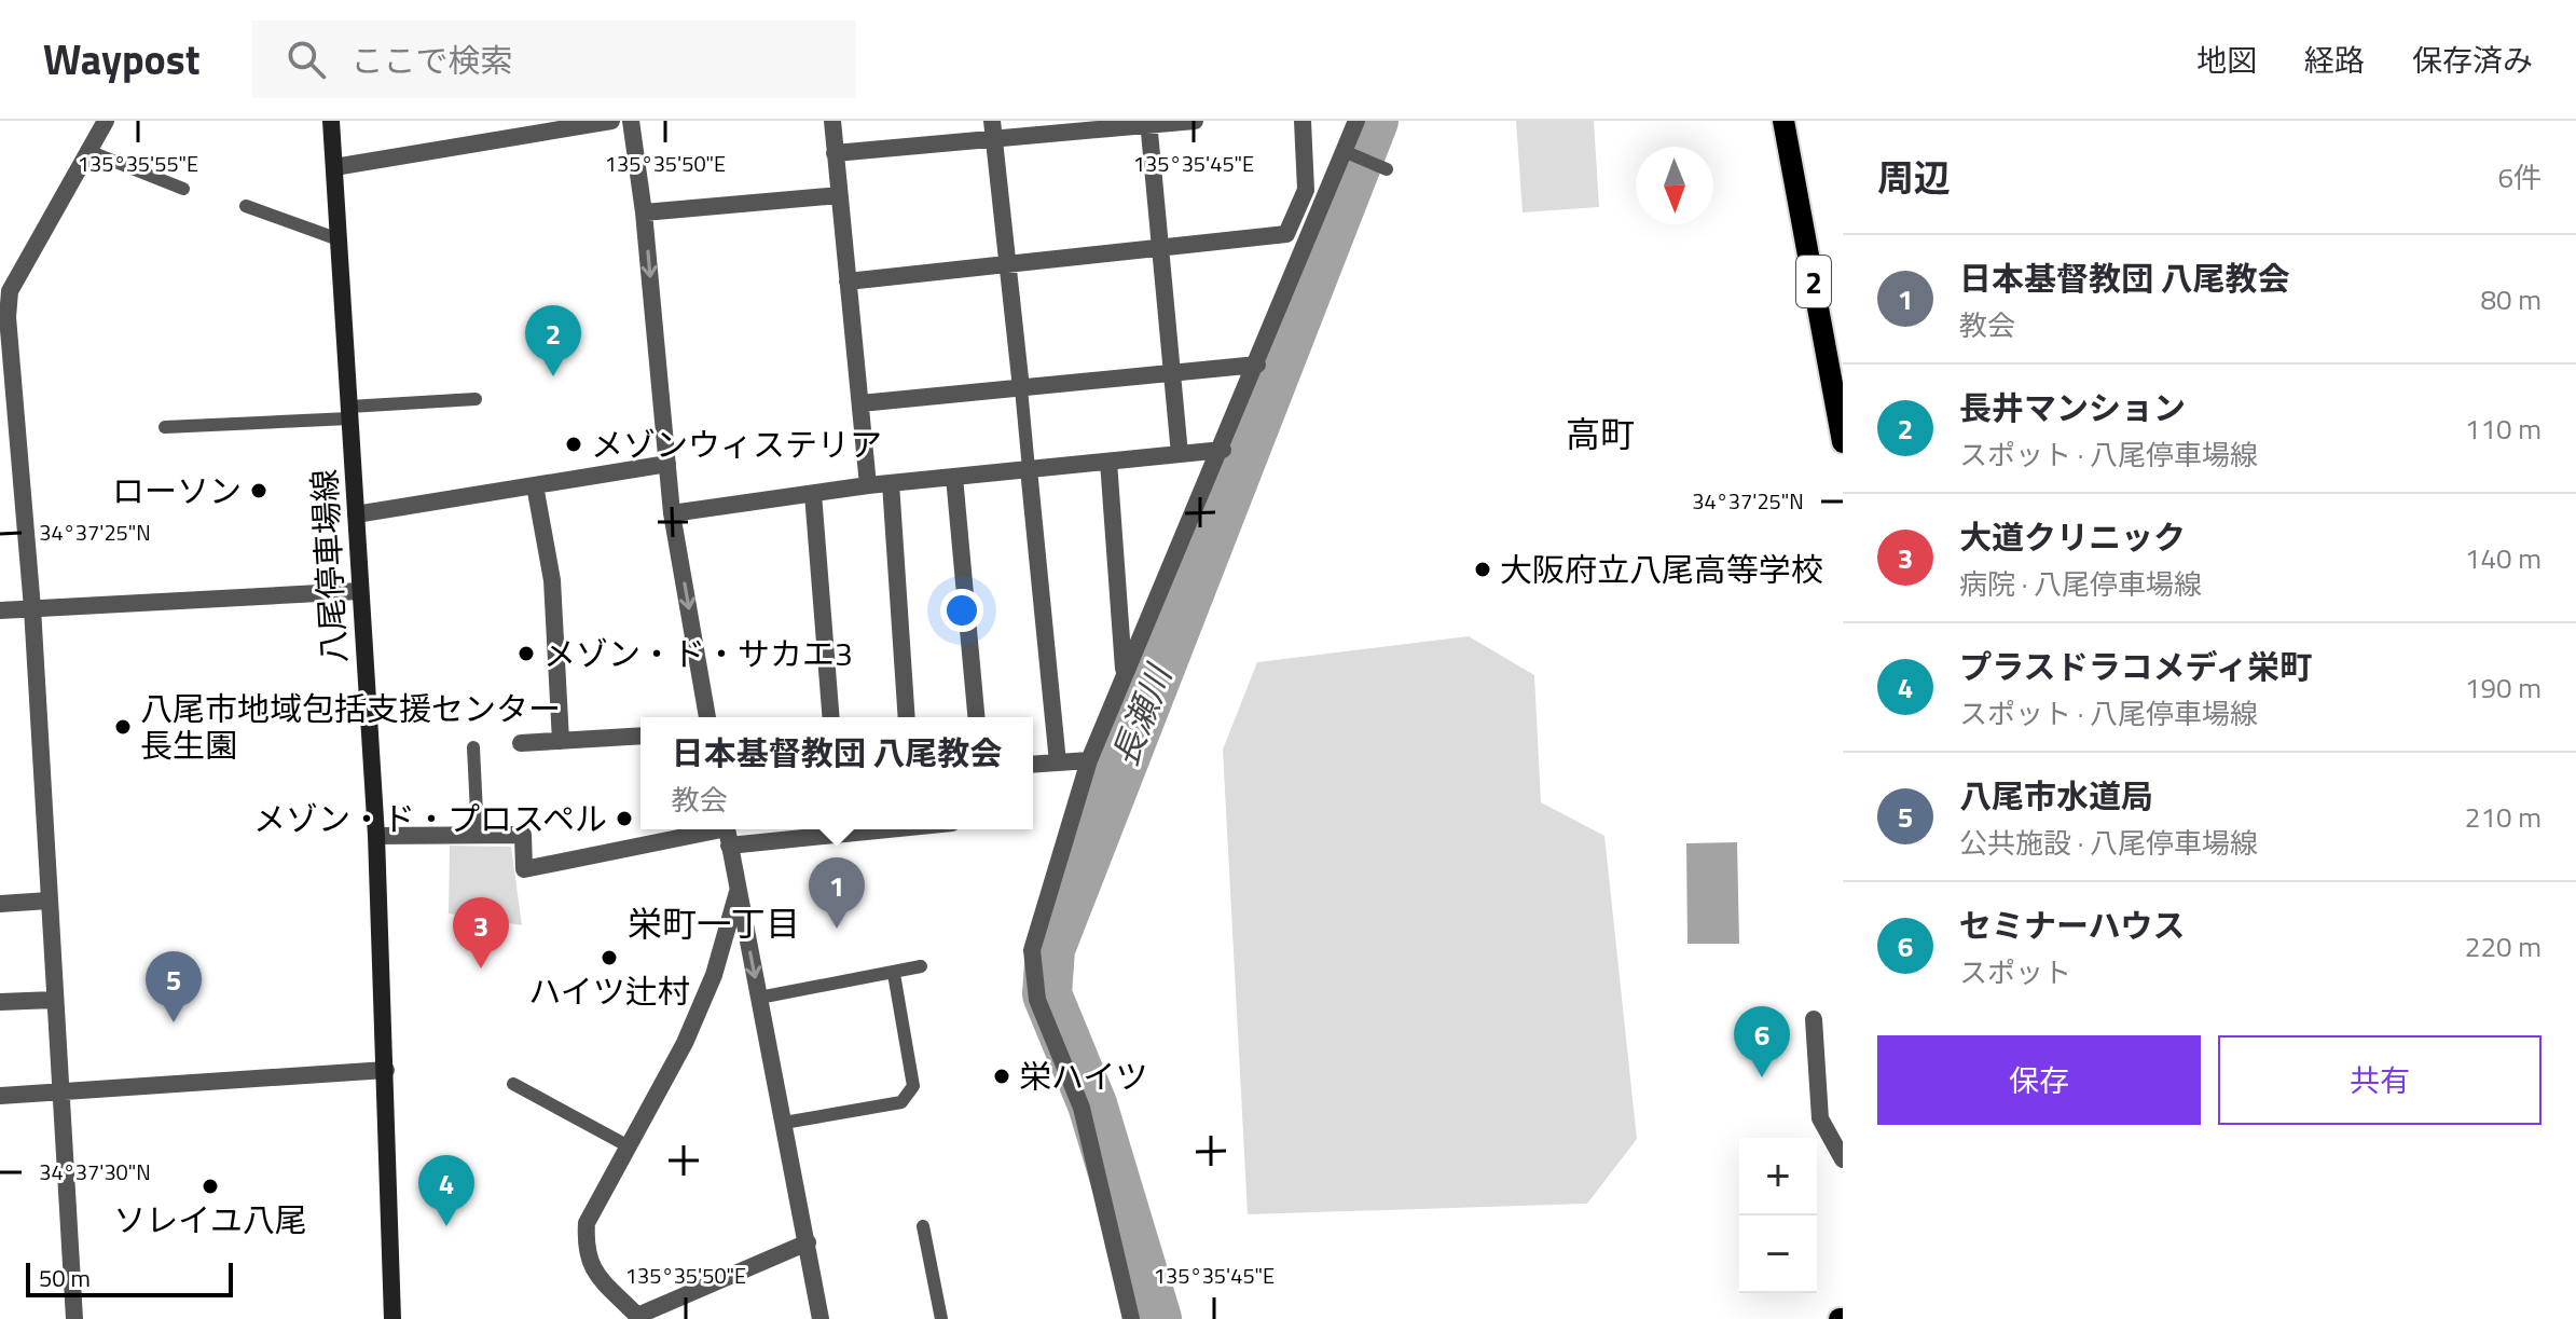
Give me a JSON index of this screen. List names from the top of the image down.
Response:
{
  "streets": {
    "main road": ["2", "八尾停車場線"]
  },
  "districts": ["高町", "栄町一丁目"],
  "water": ["長瀬川"],
  "places": [
    "メゾンウィステリア",
    "ローソン",
    "大阪府立八尾高等学校",
    "メゾン・ド・サカエ3",
    "八尾市地域包括支援センター 長生園",
    "メゾン・ド・プロスペル",
    "ハイツ辻村",
    "栄ハイツ",
    "ソレイユ八尾"
  ],
  "scale_bar": "50 m",
  "north": "bottom",
  "page": {
    "header": "Waypost",
    "search": "ここで検索",
    "nav": ["地図", "経路", "保存済み"],
    "heading": ["周辺", "6件"],
    "list": [
      {
        "mark": "1",
        "name": "日本基督教団 八尾教会",
        "note": "教会",
        "value": "80 m"
      },
      {
        "mark": "2",
        "name": "長井マンション",
        "note": "スポット · 八尾停車場線",
        "value": "110 m"
      },
      {
        "mark": "3",
        "name": "大道クリニック",
        "note": "病院 · 八尾停車場線",
        "value": "140 m"
      },
      {
        "mark": "4",
        "name": "プラスドラコメディ栄町",
        "note": "スポット · 八尾停車場線",
        "value": "190 m"
      },
      {
        "mark": "5",
        "name": "八尾市水道局",
        "note": "公共施設 · 八尾停車場線",
        "value": "210 m"
      },
      {
        "mark": "6",
        "name": "セミナーハウス",
        "note": "スポット",
        "value": "220 m"
      }
    ],
    "pins": [
      "2",
      "1",
      "3",
      "5",
      "6",
      "4"
    ],
    "popup": ["日本基督教団 八尾教会", "教会"],
    "buttons": ["保存", "共有"],
    "map_buttons": ["+", "−"],
    "scale": "50 m"
  },
  "coordinates": [
    "135°35'55\"E",
    "135°35'50\"E",
    "135°35'45\"E",
    "34°37'25\"N",
    "34°37'30\"N"
  ]
}
